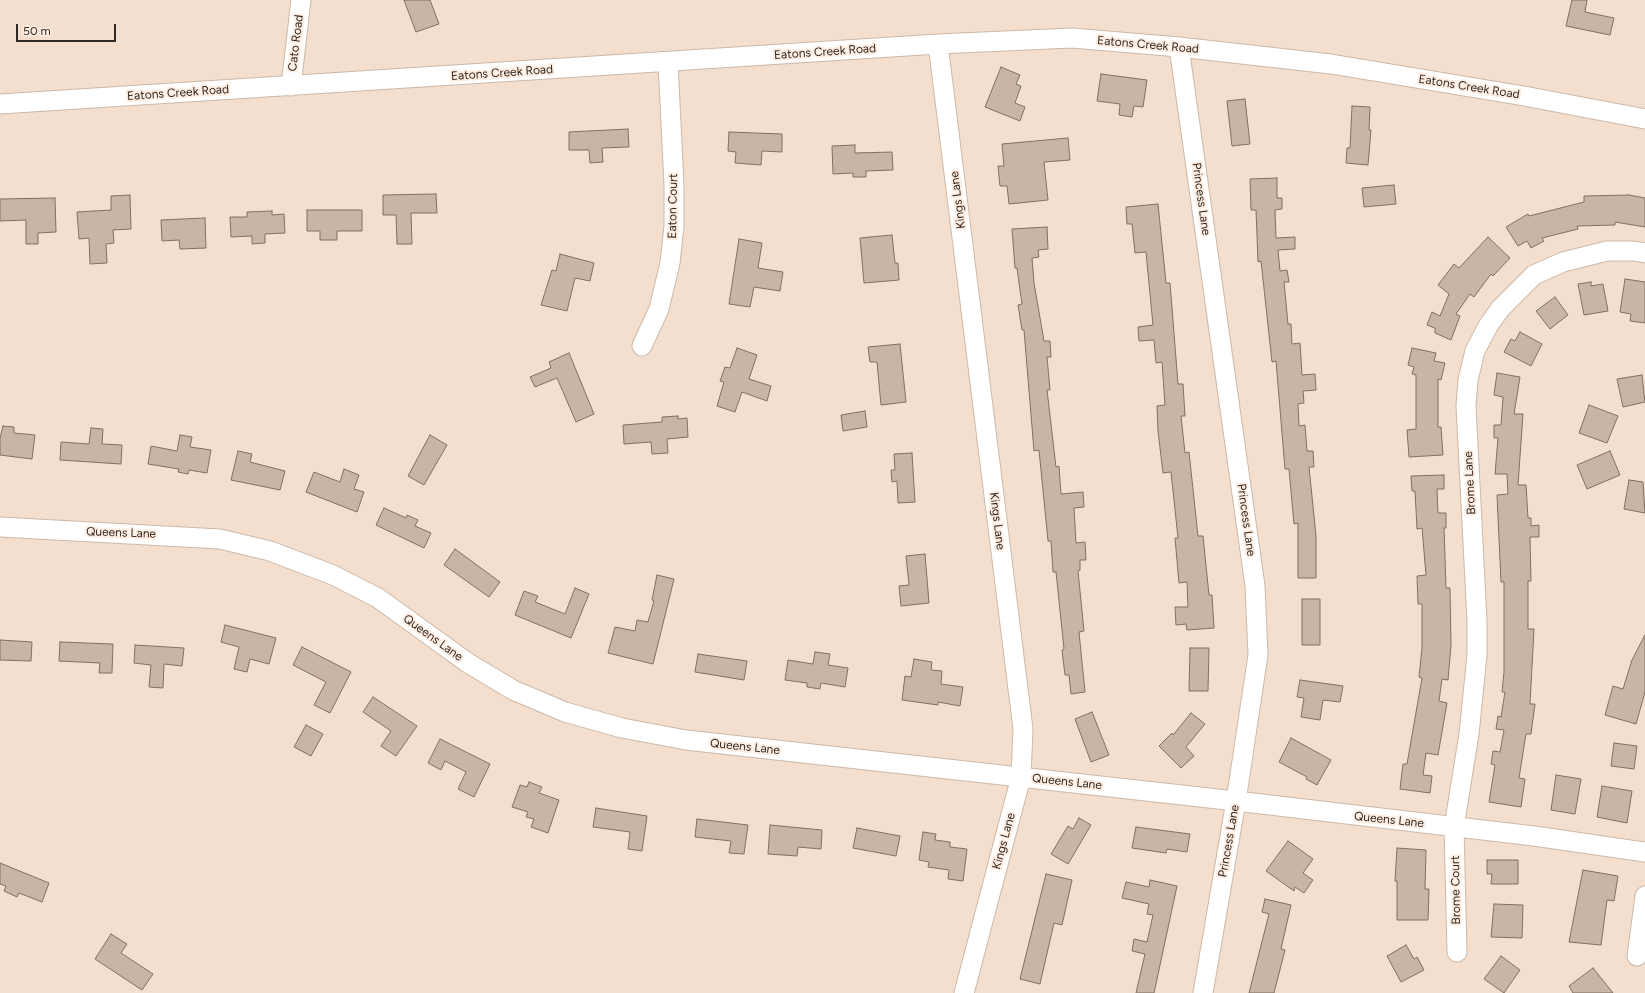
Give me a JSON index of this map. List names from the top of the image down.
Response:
{
  "streets": {
    "street": [
      "Cato Road",
      "Eatons Creek Road",
      "Princess Lane",
      "Kings Lane",
      "Eaton Court",
      "Brome Lane",
      "Queens Lane",
      "Brome Court"
    ]
  },
  "crossings": [
    ["Cato Road", "Eatons Creek Road"],
    ["Eatons Creek Road", "Princess Lane"],
    ["Eatons Creek Road", "Kings Lane"],
    ["Eatons Creek Road", "Eaton Court"],
    ["Princess Lane", "Queens Lane"],
    ["Kings Lane", "Queens Lane"],
    ["Brome Lane", "Queens Lane"],
    ["Brome Lane", "Brome Court"],
    ["Queens Lane", "Brome Court"]
  ],
  "scale_bar": "50 m"
}
